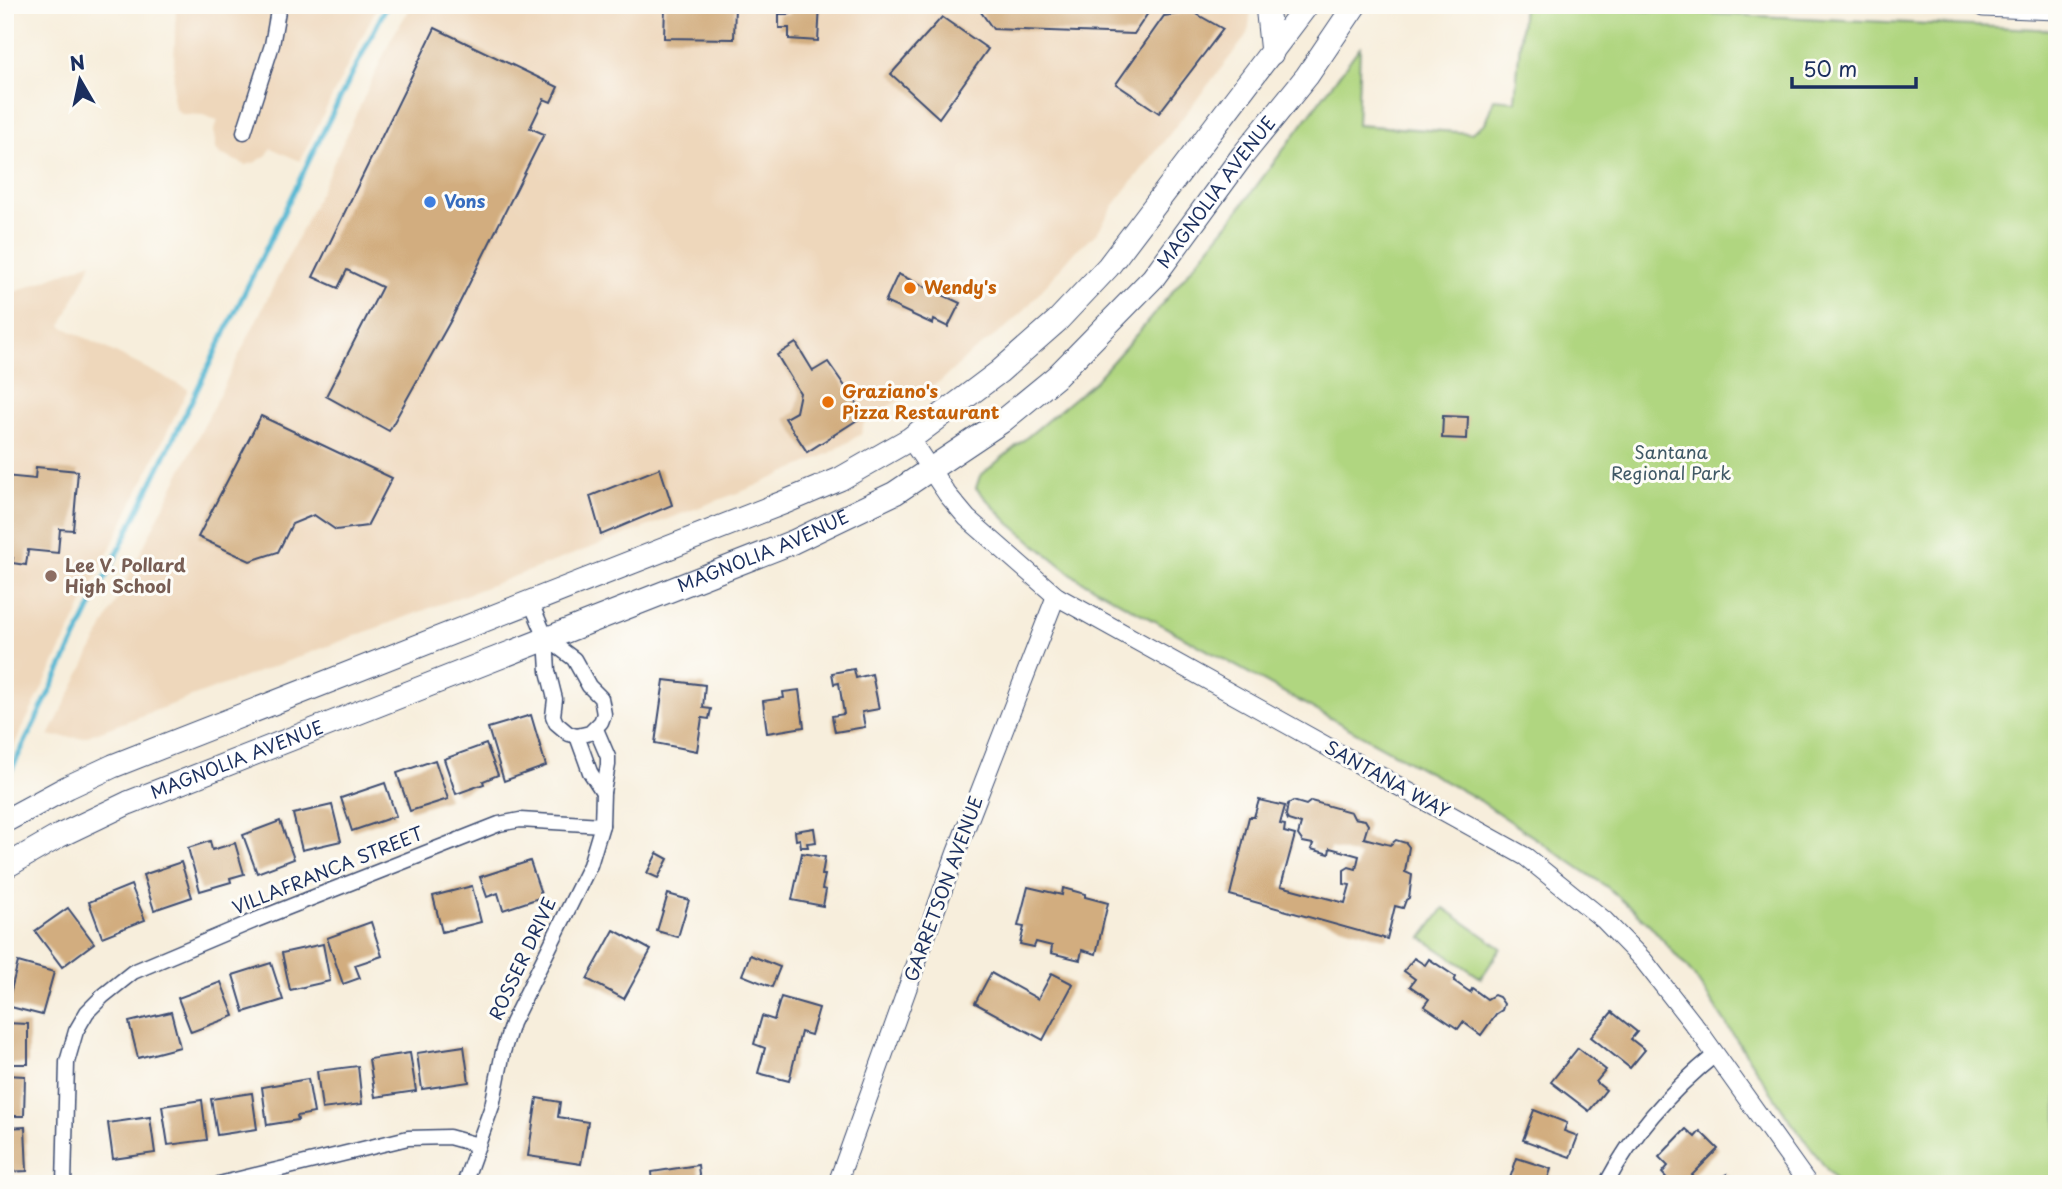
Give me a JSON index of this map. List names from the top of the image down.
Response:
{
  "streets": {
    "main road": ["MAGNOLIA AVENUE"],
    "street": [
      "SANTANA WAY",
      "VILLAFRANCA STREET",
      "GARRETSON AVENUE",
      "ROSSER DRIVE"
    ]
  },
  "crossings": [
    ["MAGNOLIA AVENUE", "SANTANA WAY"],
    ["MAGNOLIA AVENUE", "ROSSER DRIVE"],
    ["SANTANA WAY", "GARRETSON AVENUE"],
    ["VILLAFRANCA STREET", "ROSSER DRIVE"]
  ],
  "parks": ["Santana Regional Park"],
  "places": [
    "Vons",
    "Wendy's",
    "Graziano's Pizza Restaurant",
    "Lee V. Pollard High School"
  ],
  "scale_bar": "50 m",
  "north": "top"
}
